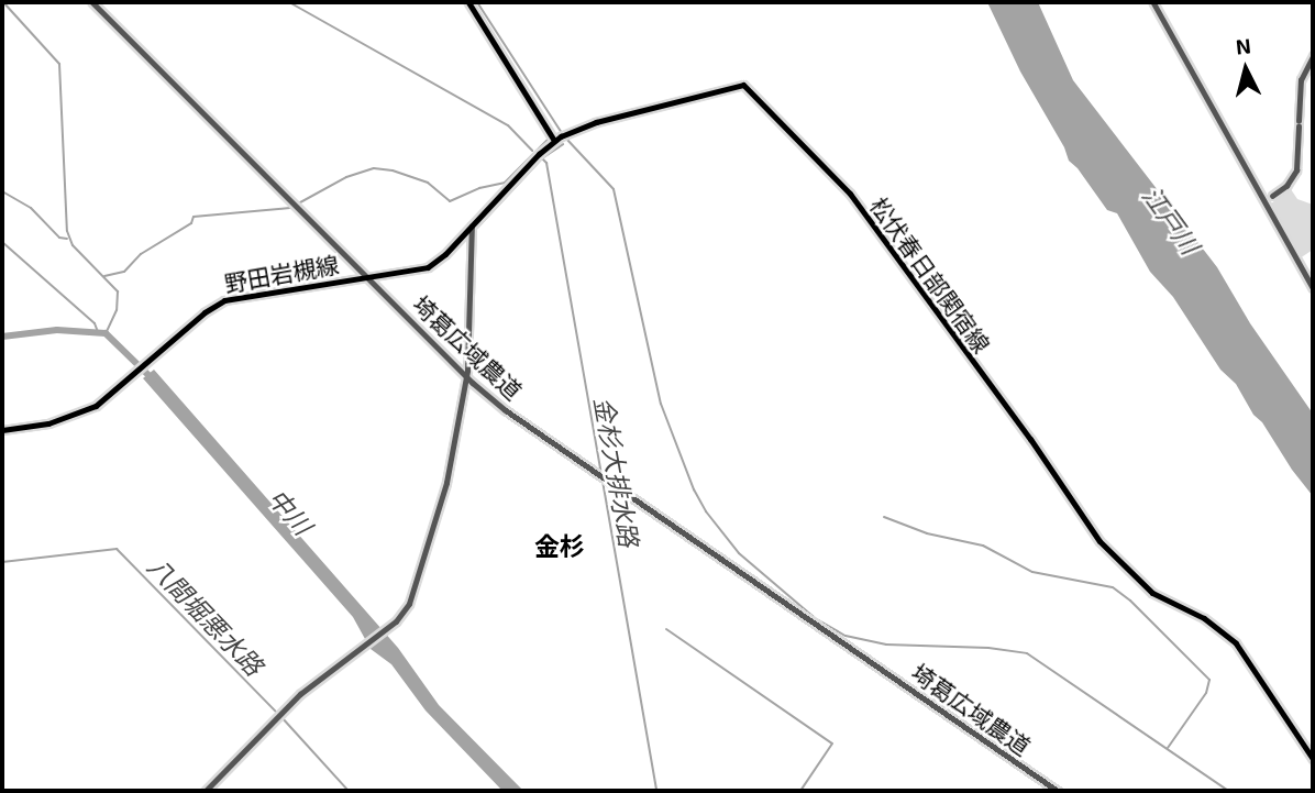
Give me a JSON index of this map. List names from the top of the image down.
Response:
{
  "streets": {
    "main road": ["野田岩槻線", "松伏春日部関宿線"],
    "street": ["埼葛広域農道"]
  },
  "crossings": [
    ["野田岩槻線", "松伏春日部関宿線"],
    ["野田岩槻線", "埼葛広域農道"]
  ],
  "districts": ["金杉"],
  "water": [
    "江戸川",
    "金杉大排水路",
    "中川",
    "八間堀悪水路"
  ],
  "north": "top"
}
